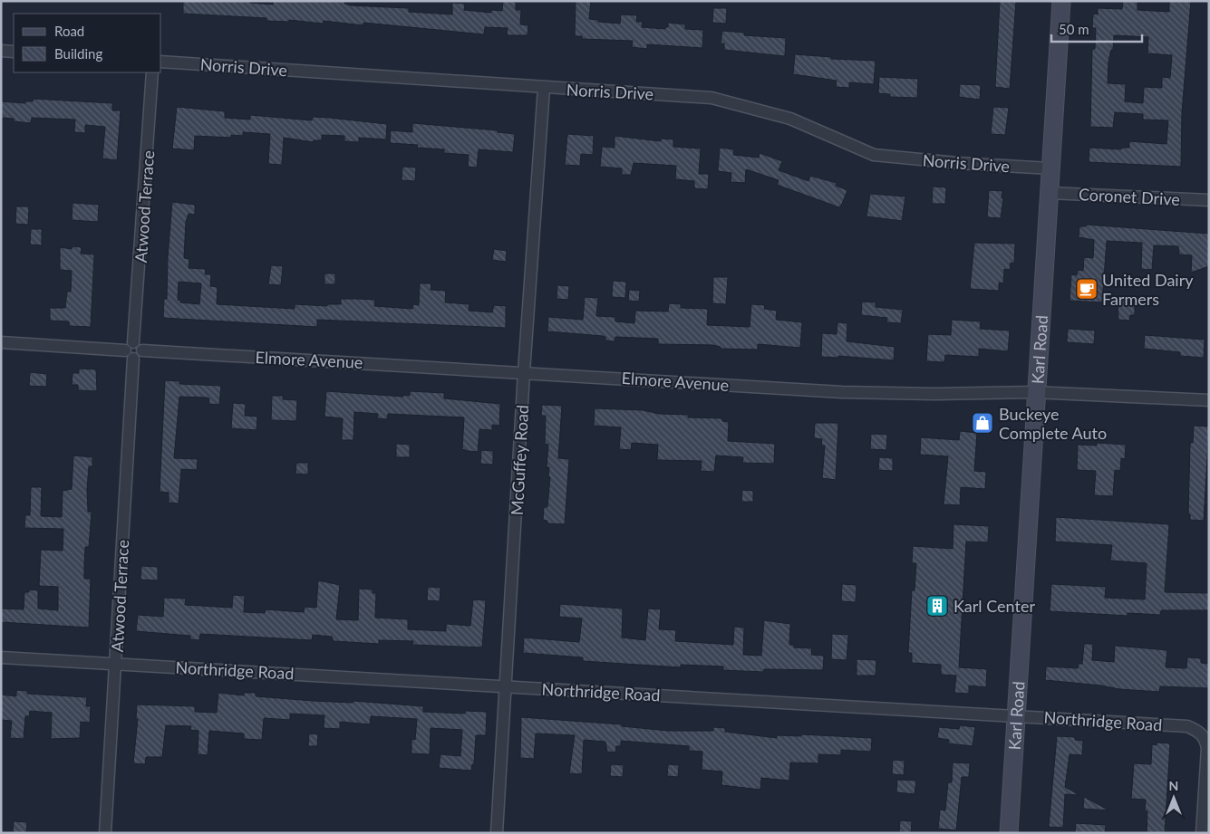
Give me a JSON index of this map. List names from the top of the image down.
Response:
{
  "streets": {
    "main road": ["Karl Road"],
    "street": [
      "Norris Drive",
      "Coronet Drive",
      "Atwood Terrace",
      "Elmore Avenue",
      "McGuffey Road",
      "Northridge Road"
    ]
  },
  "crossings": [
    ["Norris Drive", "Karl Road"],
    ["Norris Drive", "McGuffey Road"],
    ["Coronet Drive", "Karl Road"],
    ["Atwood Terrace", "Elmore Avenue"],
    ["Atwood Terrace", "Northridge Road"],
    ["Karl Road", "Elmore Avenue"],
    ["Karl Road", "Northridge Road"],
    ["Elmore Avenue", "McGuffey Road"],
    ["McGuffey Road", "Northridge Road"]
  ],
  "places": {
    "cafe": ["United Dairy Farmers"],
    "shop": ["Buckeye Complete Auto"],
    "building": ["Karl Center"]
  },
  "legend": ["Road", "Building"],
  "scale_bar": "50 m",
  "north": "top"
}
